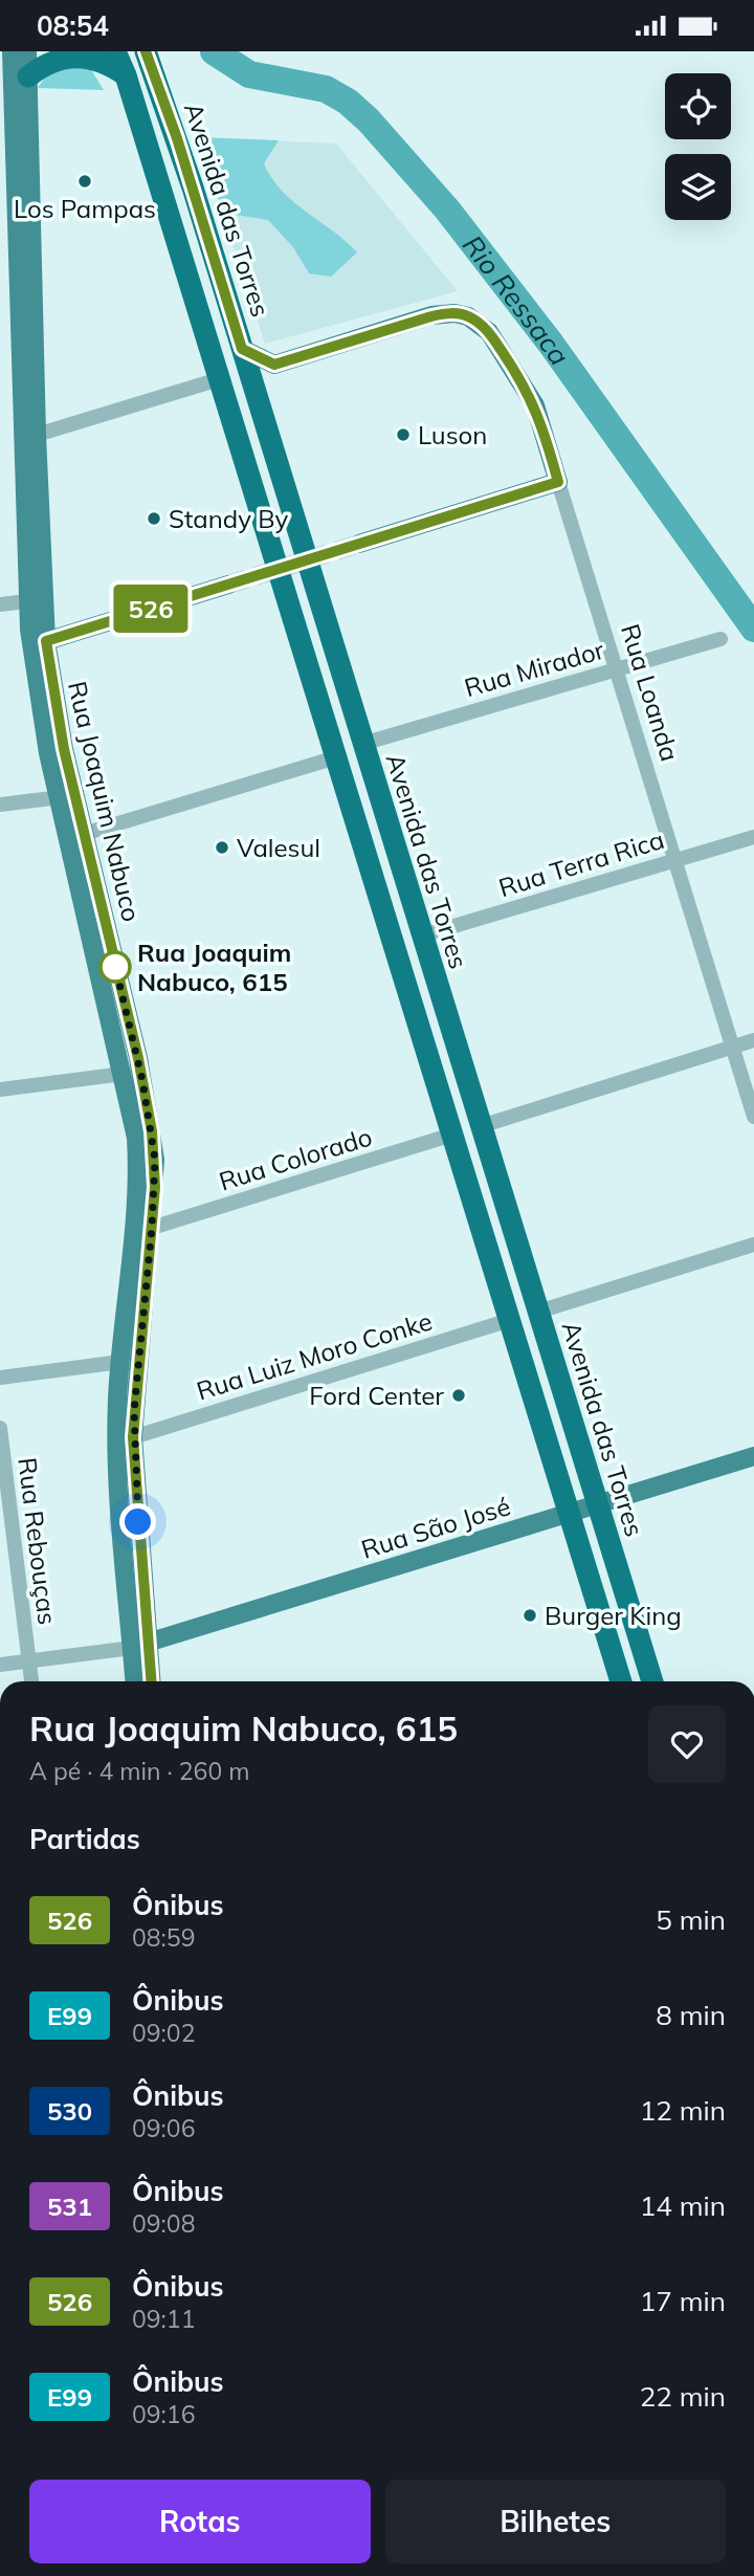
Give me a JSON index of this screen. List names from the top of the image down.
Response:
{
  "streets": {
    "highway": ["Avenida das Torres"],
    "main road": ["Rua Loanda", "Rua Joaquim Nabuco", "Rua São José"],
    "street": [
      "Rua Mirador",
      "Rua Terra Rica",
      "Rua Colorado",
      "Rua Luiz Moro Conke",
      "Rua Rebouças"
    ]
  },
  "crossings": [
    ["Avenida das Torres", "Rua Mirador"],
    ["Avenida das Torres", "Rua Loanda"],
    ["Avenida das Torres", "Rua Terra Rica"],
    ["Avenida das Torres", "Rua São José"],
    ["Rua Mirador", "Rua Loanda"],
    ["Rua Loanda", "Rua Terra Rica"],
    ["Rua Joaquim Nabuco", "Rua Colorado"],
    ["Rua Joaquim Nabuco", "Rua Luiz Moro Conke"],
    ["Rua Joaquim Nabuco", "Rua São José"]
  ],
  "water": ["Rio Ressaca"],
  "places": [
    "Los Pampas",
    "Luson",
    "Standy By",
    "Valesul",
    "Rua Joaquim Nabuco, 615",
    "Ford Center",
    "Burger King"
  ],
  "lines": ["bus line 526"],
  "page": {
    "status": "08:54",
    "on_map": "526",
    "heading": [
      ["Rua Joaquim Nabuco, 615", "A pé · 4 min · 260 m"],
      "Partidas"
    ],
    "list": [
      {
        "mark": "526",
        "name": "Ônibus",
        "note": "08:59",
        "value": "5 min"
      },
      {
        "mark": "E99",
        "name": "Ônibus",
        "note": "09:02",
        "value": "8 min"
      },
      {
        "mark": "530",
        "name": "Ônibus",
        "note": "09:06",
        "value": "12 min"
      },
      {
        "mark": "531",
        "name": "Ônibus",
        "note": "09:08",
        "value": "14 min"
      },
      {
        "mark": "526",
        "name": "Ônibus",
        "note": "09:11",
        "value": "17 min"
      },
      {
        "mark": "E99",
        "name": "Ônibus",
        "note": "09:16",
        "value": "22 min"
      }
    ],
    "buttons": ["Rotas", "Bilhetes"]
  }
}
